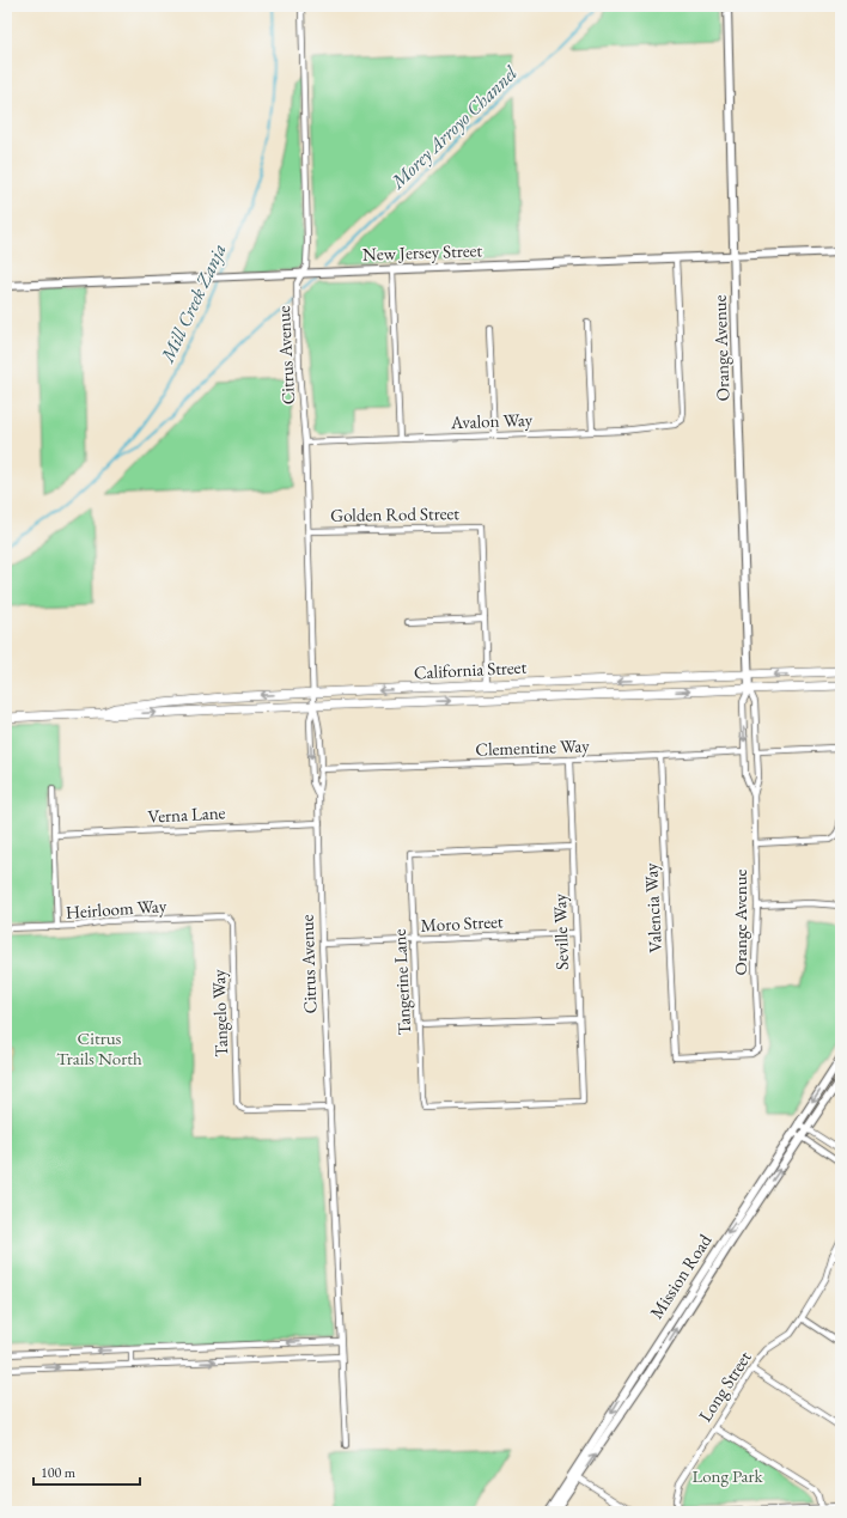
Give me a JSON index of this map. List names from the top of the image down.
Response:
{
  "streets": {
    "main road": ["California Street"],
    "street": [
      "New Jersey Street",
      "Orange Avenue",
      "Citrus Avenue",
      "Avalon Way",
      "Golden Rod Street",
      "Clementine Way",
      "Verna Lane",
      "Valencia Way",
      "Heirloom Way",
      "Moro Street",
      "Seville Way",
      "Tangerine Lane",
      "Tangelo Way",
      "Mission Road",
      "Long Street"
    ]
  },
  "crossings": [
    ["New Jersey Street", "Orange Avenue"],
    ["New Jersey Street", "Citrus Avenue"],
    ["New Jersey Street", "Avalon Way"],
    ["Orange Avenue", "California Street"],
    ["Orange Avenue", "Clementine Way"],
    ["Orange Avenue", "Valencia Way"],
    ["Citrus Avenue", "Avalon Way"],
    ["Citrus Avenue", "Golden Rod Street"],
    ["Citrus Avenue", "California Street"],
    ["Citrus Avenue", "Clementine Way"],
    ["Citrus Avenue", "Verna Lane"],
    ["Citrus Avenue", "Moro Street"],
    ["Citrus Avenue", "Tangelo Way"],
    ["Clementine Way", "Valencia Way"],
    ["Clementine Way", "Seville Way"],
    ["Heirloom Way", "Tangelo Way"],
    ["Moro Street", "Seville Way"],
    ["Moro Street", "Tangerine Lane"],
    ["Seville Way", "Tangerine Lane"]
  ],
  "water": ["Morey Arroyo Channel", "Mill Creek Zanja"],
  "parks": ["Citrus Trails North", "Long Park"],
  "scale_bar": "100 m"
}
